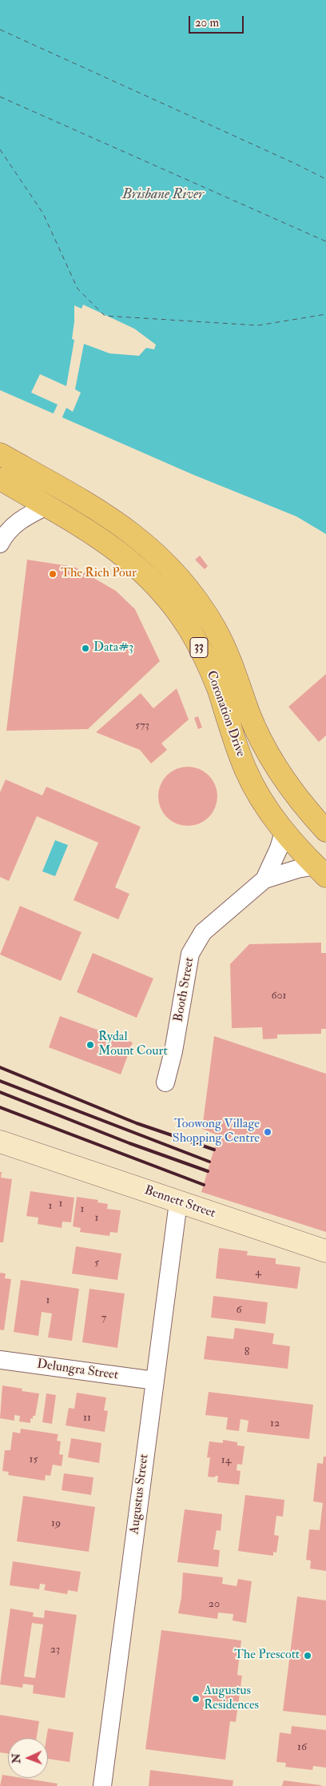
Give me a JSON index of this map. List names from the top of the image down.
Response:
{
  "streets": {
    "highway": ["33", "Coronation Drive"],
    "street": [
      "Booth Street",
      "Bennett Street",
      "Delungra Street",
      "Augustus Street"
    ]
  },
  "crossings": [
    ["Coronation Drive", "Booth Street"],
    ["Bennett Street", "Augustus Street"],
    ["Delungra Street", "Augustus Street"]
  ],
  "water": ["Brisbane River"],
  "places": [
    "The Rich Pour",
    "Data#3",
    "Rydal Mount Court",
    "Toowong Village Shopping Centre",
    "The Prescott",
    "Augustus Residences"
  ],
  "house_numbers": [
    "573",
    "601",
    "1",
    "1",
    "1",
    "1",
    "5",
    "4",
    "1",
    "6",
    "7",
    "8",
    "11",
    "12",
    "15",
    "14",
    "19",
    "20",
    "23",
    "16"
  ],
  "scale_bar": "20 m",
  "north": "left"
}
